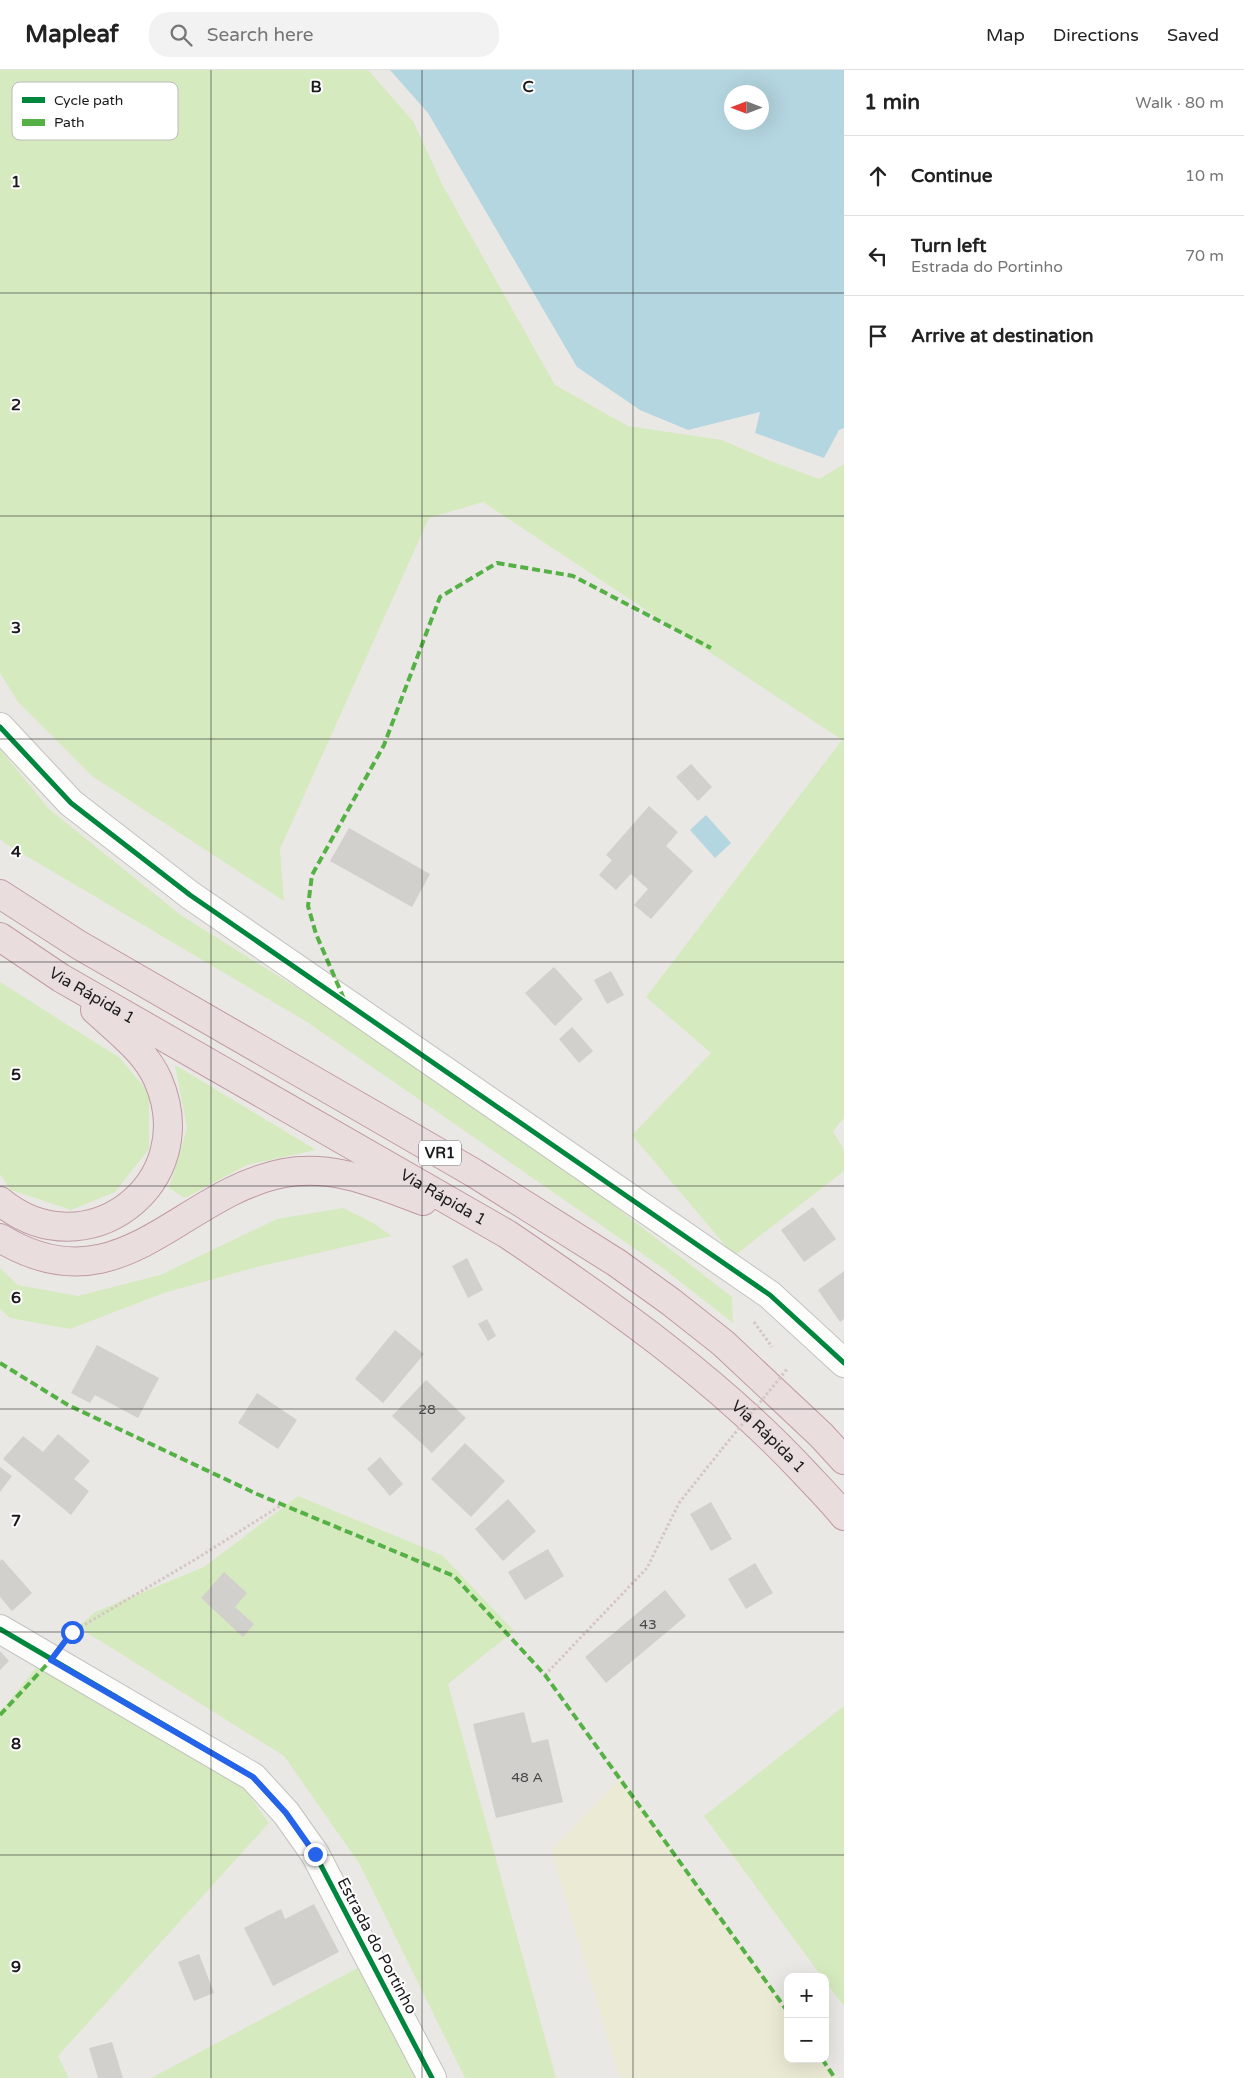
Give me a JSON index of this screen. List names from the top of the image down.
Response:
{
  "streets": {
    "highway": ["Via Rápida 1", "VR1"],
    "street": ["Estrada do Portinho"]
  },
  "house_numbers": ["28", "43", "48 A"],
  "legend": ["Cycle path", "Path"],
  "north": "left",
  "page": {
    "header": "Mapleaf",
    "search": "Search here",
    "nav": ["Map", "Directions", "Saved"],
    "heading": ["1 min", "Walk · 80 m"],
    "list": [
      ["Continue", "10 m"],
      ["Turn left", "Estrada do Portinho", "70 m"],
      "Arrive at destination"
    ],
    "map_buttons": ["+", "−"]
  },
  "grid": {
    "columns": ["B", "C"],
    "rows": [
      "1",
      "2",
      "3",
      "4",
      "5",
      "6",
      "7",
      "8",
      "9"
    ]
  }
}
